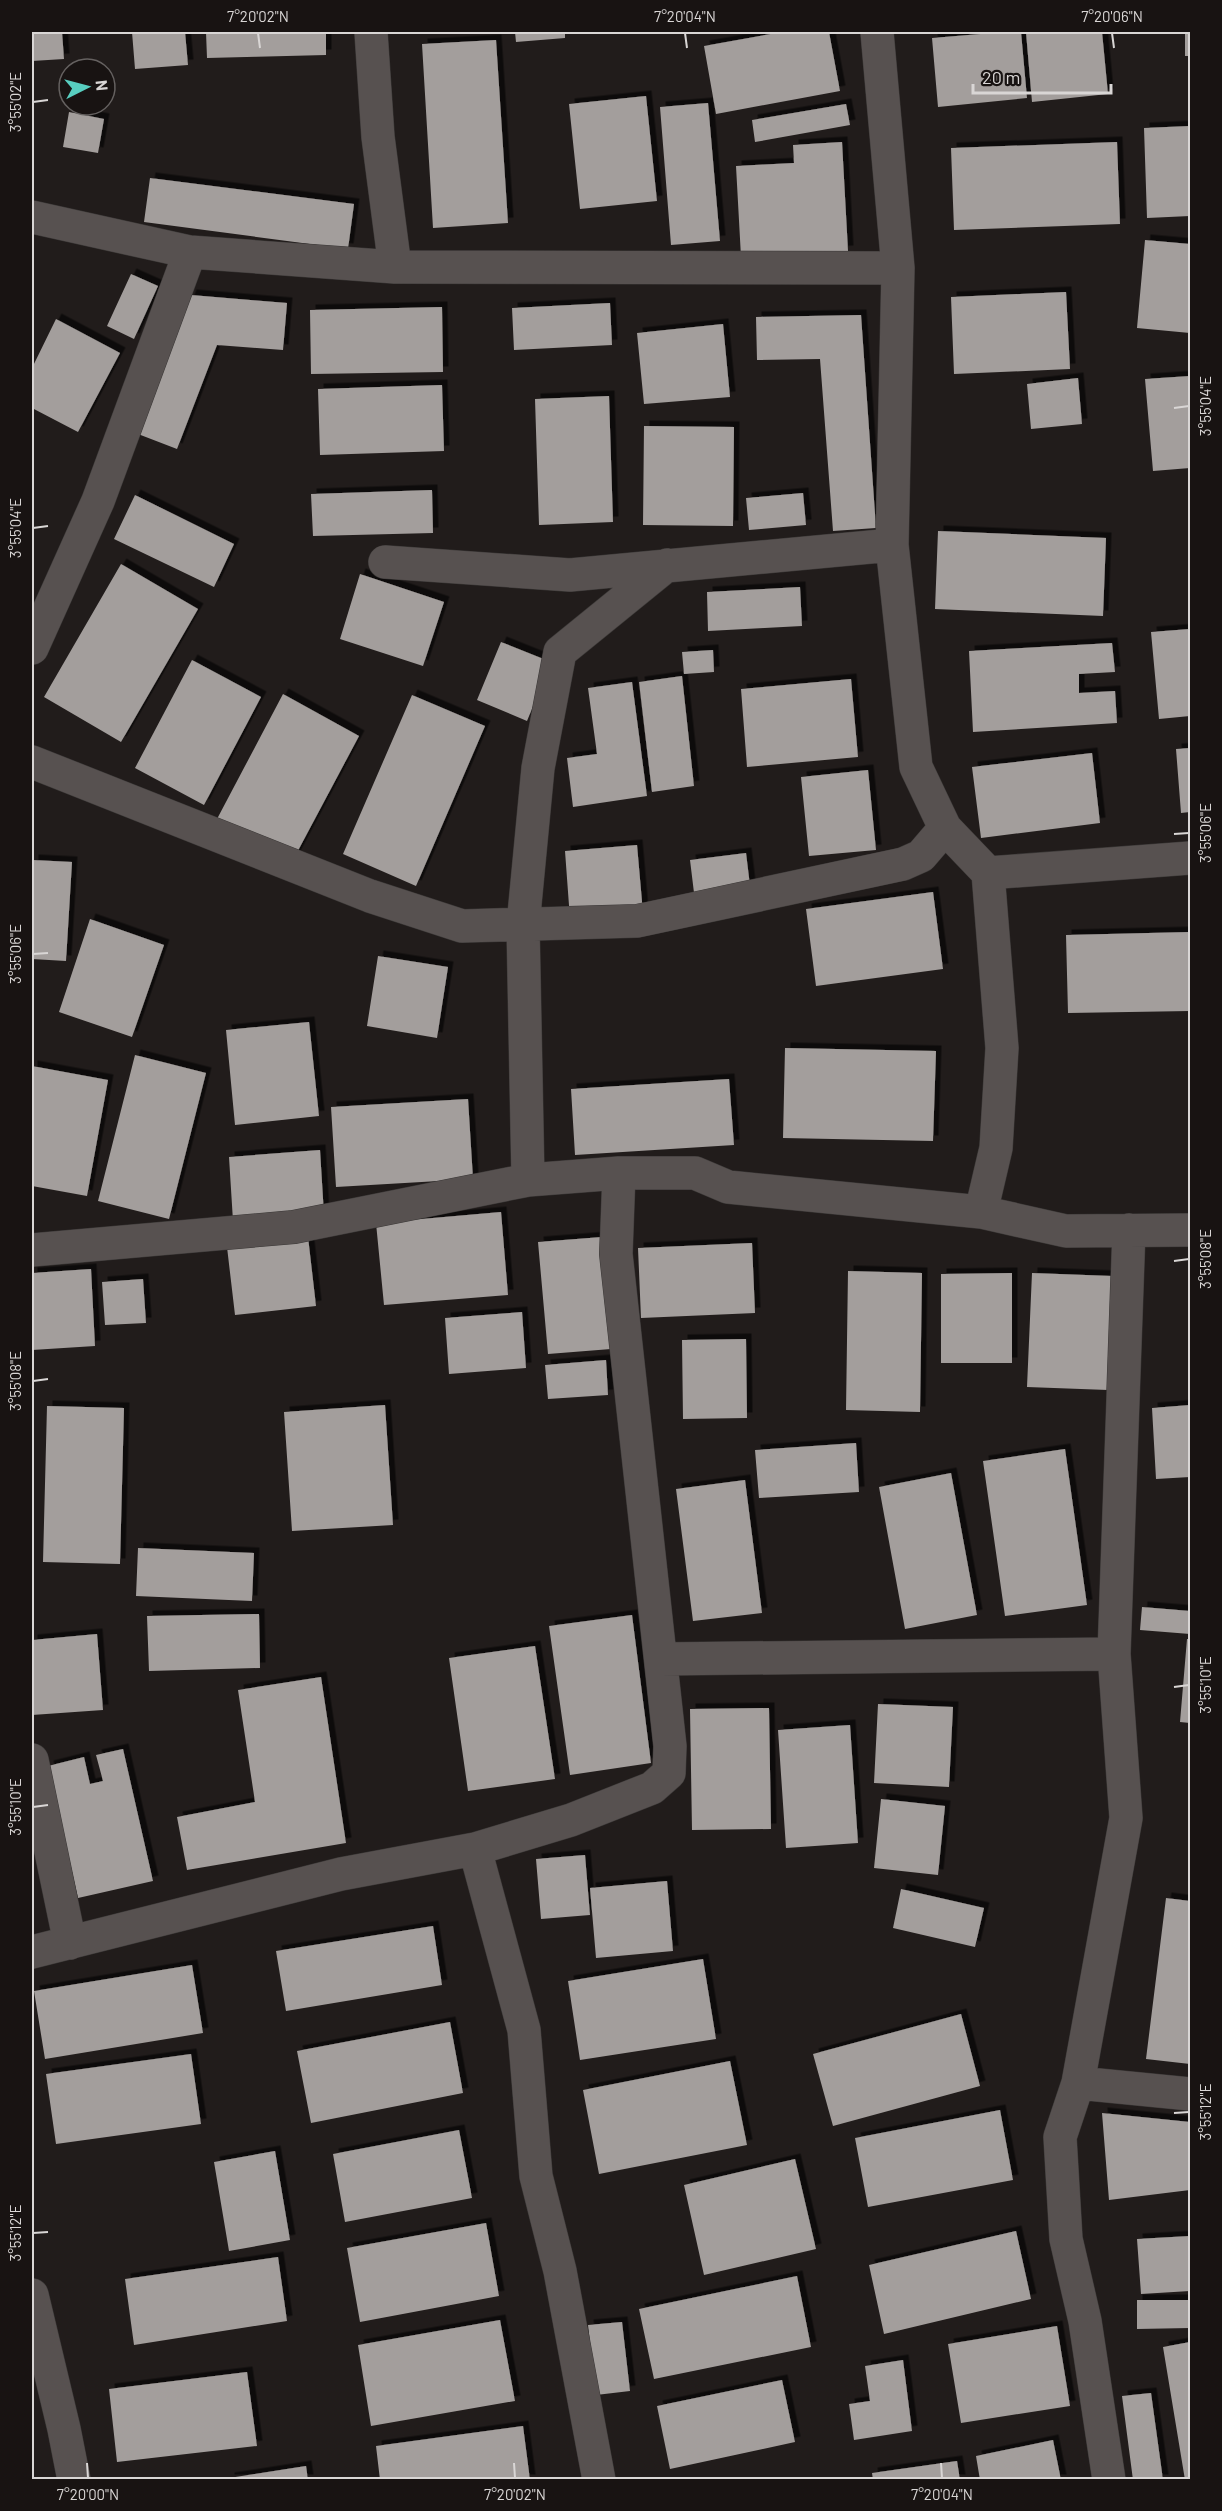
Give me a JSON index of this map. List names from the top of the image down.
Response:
{
  "scale_bar": "20 m",
  "north": "right",
  "coordinates": [
    "7°20'02\"N",
    "7°20'04\"N",
    "7°20'06\"N",
    "3°55'02\"E",
    "3°55'04\"E",
    "3°55'06\"E",
    "3°55'08\"E",
    "3°55'10\"E",
    "3°55'12\"E",
    "7°20'00\"N"
  ]
}
